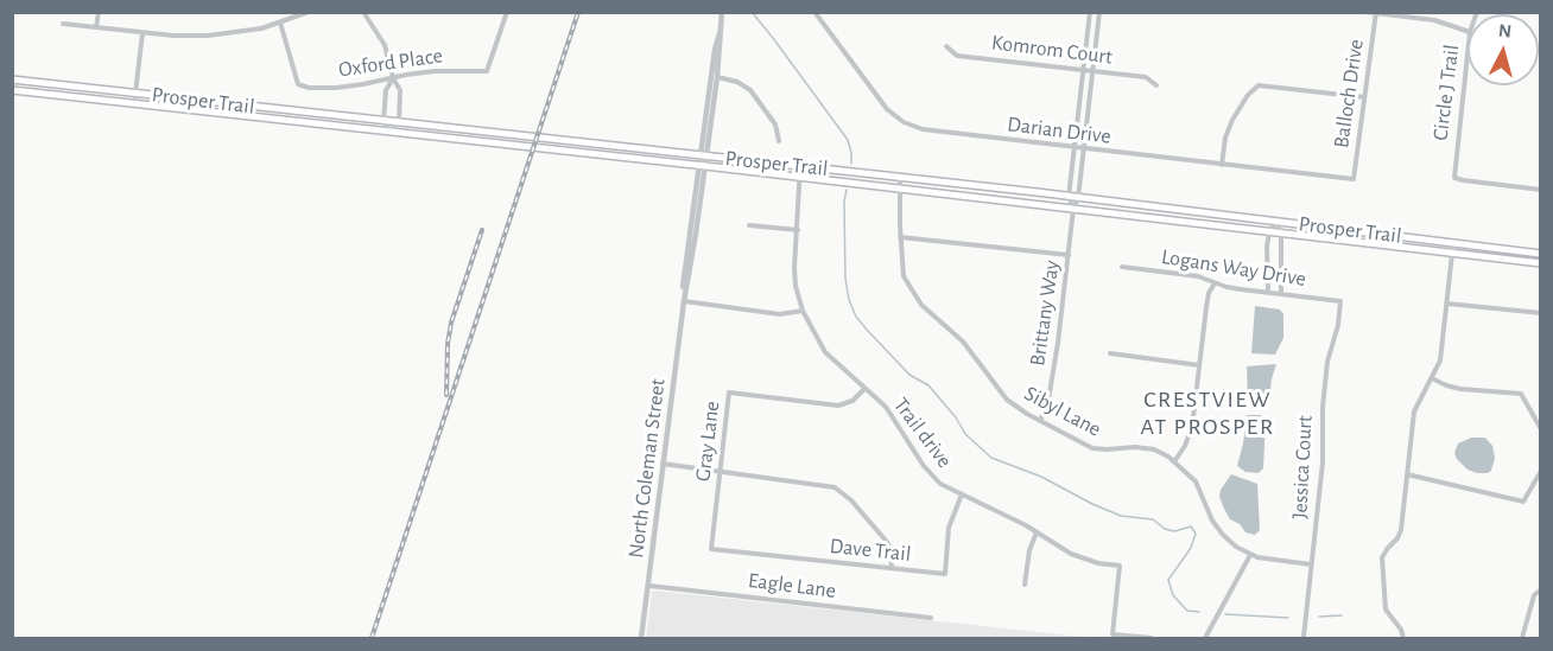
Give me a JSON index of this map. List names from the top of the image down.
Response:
{
  "streets": {
    "main road": ["Prosper Trail"],
    "street": [
      "Komrom Court",
      "Oxford Place",
      "Circle J Trail",
      "Balloch Drive",
      "Darian Drive",
      "Logans Way Drive",
      "Brittany Way",
      "Sibyl Lane",
      "Trail drive",
      "Gray Lane",
      "Jessica Court",
      "North Coleman Street",
      "Dave Trail",
      "Eagle Lane"
    ]
  },
  "crossings": [
    ["Komrom Court", "Brittany Way"],
    ["Balloch Drive", "Darian Drive"],
    ["Prosper Trail", "Brittany Way"],
    ["Prosper Trail", "Sibyl Lane"],
    ["Prosper Trail", "Trail drive"],
    ["Prosper Trail", "North Coleman Street"],
    ["Darian Drive", "Brittany Way"],
    ["Logans Way Drive", "Jessica Court"],
    ["Brittany Way", "Sibyl Lane"],
    ["Trail drive", "Gray Lane"],
    ["Trail drive", "Dave Trail"],
    ["Gray Lane", "Dave Trail"],
    ["North Coleman Street", "Eagle Lane"]
  ],
  "districts": ["CRESTVIEW AT PROSPER"],
  "north": "top"
}
